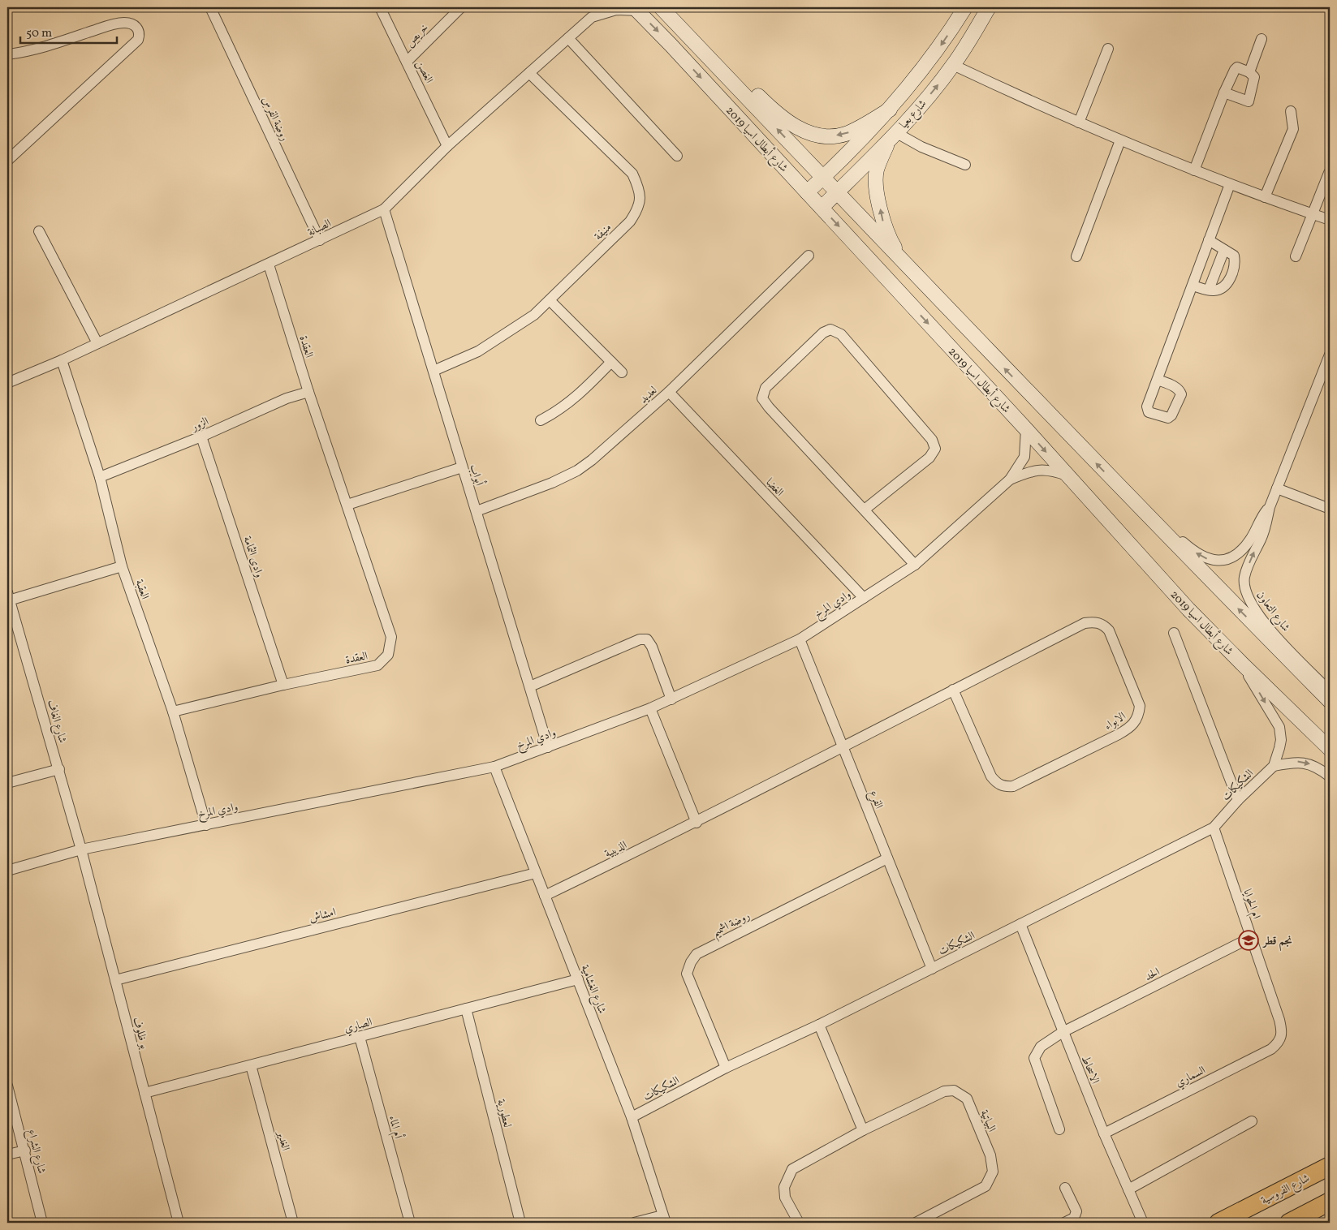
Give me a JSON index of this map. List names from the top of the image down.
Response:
{
  "streets": {
    "highway": ["شارع الفروسية"],
    "main road": ["شارع بعيا", "شارع أبطال اسيا 2019"],
    "street": [
      "خريص",
      "الغصن",
      "روضة الفرس",
      "الصبانة",
      "منيفة",
      "العقدة",
      "لعديد",
      "الزور",
      "أبواب",
      "الغضا",
      "وادى الثمامة",
      "العقبة",
      "وادي المرخ",
      "شارع التعاون",
      "الابواء",
      "شارع الغاف",
      "الشكيكات",
      "الفرع",
      "الذيبية",
      "ام الحوايا",
      "امشاش",
      "روضة اشميم",
      "الحد",
      "شارع الغشامية",
      "الصاري",
      "بو ظلوف",
      "الاسحاط",
      "السماري",
      "لعطورية",
      "البياتية",
      "أم الماء",
      "الغدير",
      "شارع الشراع"
    ]
  },
  "crossings": [
    ["خريص", "الغصن"],
    ["الغصن", "الصبانة"],
    ["شارع بعيا", "شارع أبطال اسيا 2019"],
    ["روضة الفرس", "الصبانة"],
    ["شارع أبطال اسيا 2019", "الصبانة"],
    ["شارع أبطال اسيا 2019", "وادي المرخ"],
    ["شارع أبطال اسيا 2019", "شارع التعاون"],
    ["الصبانة", "منيفة"],
    ["الصبانة", "العقدة"],
    ["الصبانة", "أبواب"],
    ["الصبانة", "العقبة"],
    ["منيفة", "أبواب"],
    ["العقدة", "الزور"],
    ["العقدة", "وادى الثمامة"],
    ["العقدة", "العقبة"],
    ["لعديد", "أبواب"],
    ["لعديد", "الغضا"],
    ["الزور", "وادى الثمامة"],
    ["الزور", "العقبة"],
    ["أبواب", "وادي المرخ"],
    ["الغضا", "وادي المرخ"],
    ["العقبة", "وادي المرخ"],
    ["العقبة", "شارع الغاف"],
    ["وادي المرخ", "شارع الغاف"],
    ["وادي المرخ", "الفرع"],
    ["وادي المرخ", "شارع الغشامية"],
    ["وادي المرخ", "بو ظلوف"],
    ["الابواء", "الفرع"],
    ["الابواء", "الذيبية"],
    ["شارع الغاف", "بو ظلوف"],
    ["الشكيكات", "الفرع"],
    ["الشكيكات", "ام الحوايا"],
    ["الشكيكات", "روضة اشميم"],
    ["الشكيكات", "شارع الغشامية"],
    ["الشكيكات", "الاسحاط"],
    ["الفرع", "الذيبية"],
    ["الفرع", "روضة اشميم"],
    ["الذيبية", "شارع الغشامية"],
    ["ام الحوايا", "الحد"],
    ["ام الحوايا", "السماري"],
    ["امشاش", "شارع الغشامية"],
    ["امشاش", "بو ظلوف"],
    ["الحد", "الاسحاط"],
    ["شارع الغشامية", "الصاري"],
    ["الصاري", "بو ظلوف"],
    ["الصاري", "لعطورية"],
    ["الصاري", "أم الماء"],
    ["الصاري", "الغدير"],
    ["الاسحاط", "السماري"]
  ],
  "places": {
    "school or university": ["نجم قطر"]
  },
  "scale_bar": "50 m"
}
